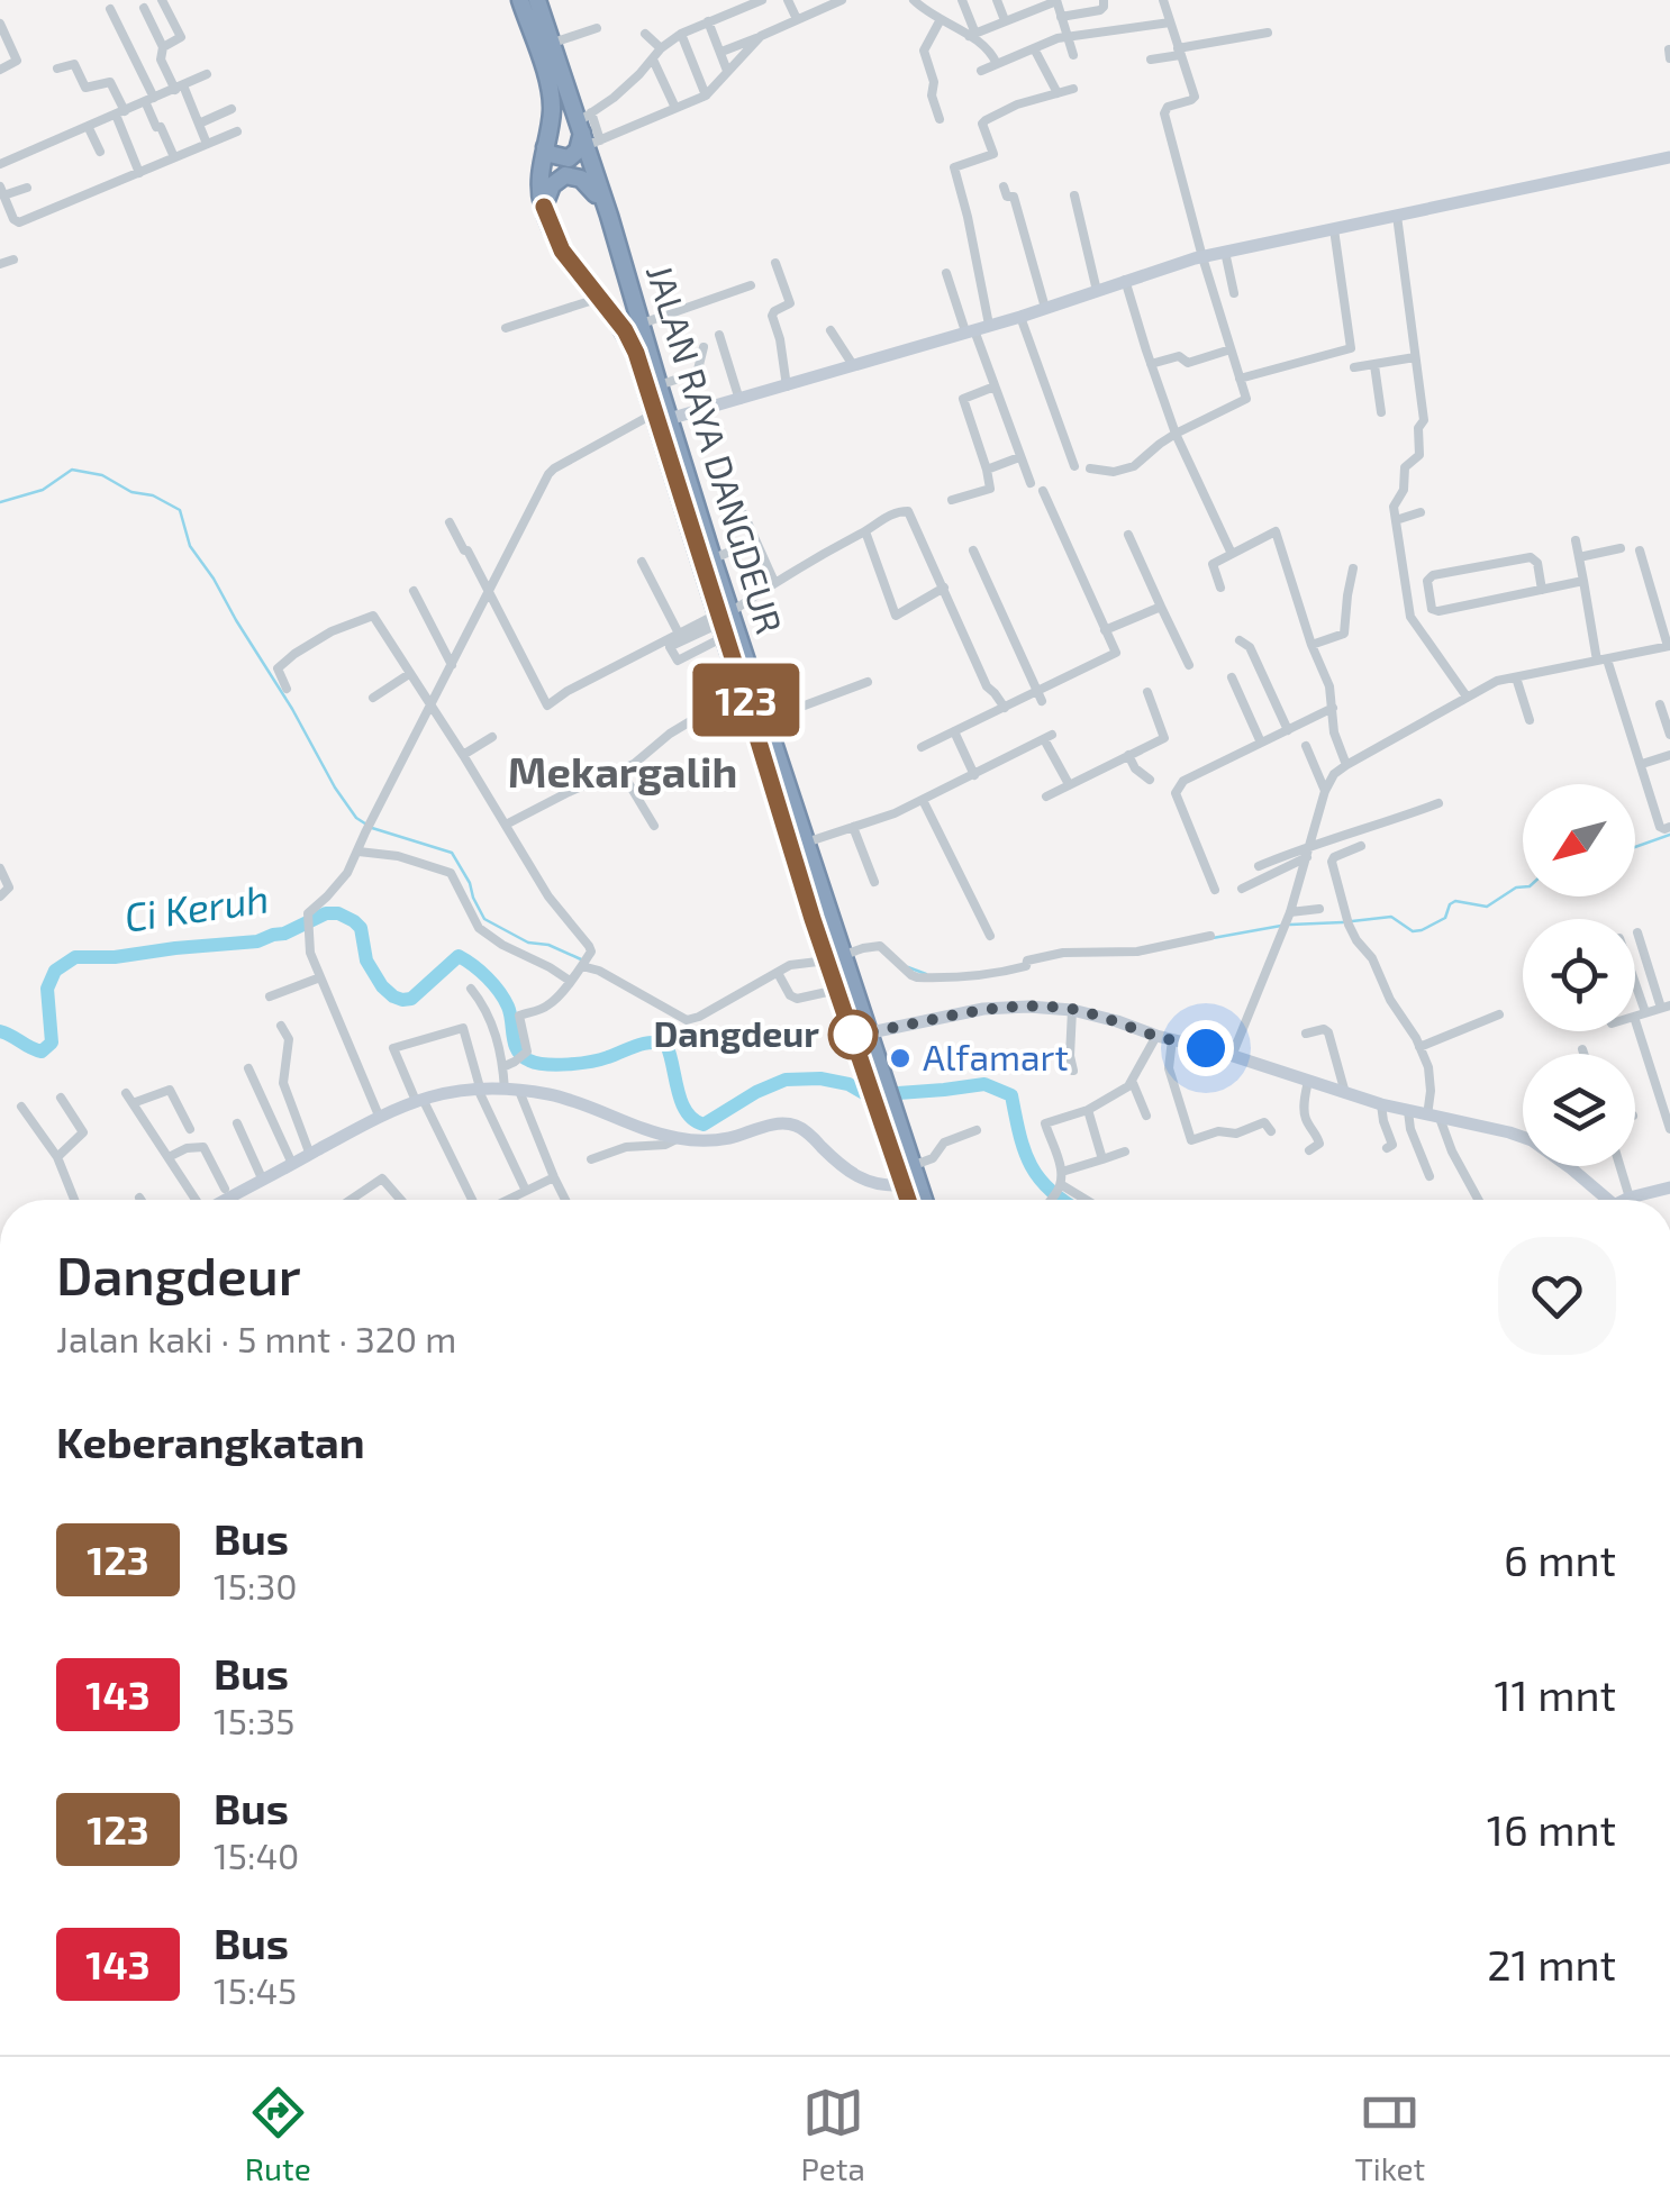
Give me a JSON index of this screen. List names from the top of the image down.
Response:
{
  "streets": {
    "highway": ["JALAN RAYA DANGDEUR"]
  },
  "districts": ["Mekargalih"],
  "water": ["Ci Keruh"],
  "places": ["Dangdeur", "Alfamart"],
  "lines": ["bus line 123"],
  "north": "bottom left",
  "page": {
    "on_map": "123",
    "heading": [
      ["Dangdeur", "Jalan kaki · 5 mnt · 320 m"],
      "Keberangkatan"
    ],
    "list": [
      {
        "mark": "123",
        "name": "Bus",
        "note": "15:30",
        "value": "6 mnt"
      },
      {
        "mark": "143",
        "name": "Bus",
        "note": "15:35",
        "value": "11 mnt"
      },
      {
        "mark": "123",
        "name": "Bus",
        "note": "15:40",
        "value": "16 mnt"
      },
      {
        "mark": "143",
        "name": "Bus",
        "note": "15:45",
        "value": "21 mnt"
      }
    ],
    "tabs": ["Rute", "Peta", "Tiket"]
  }
}
